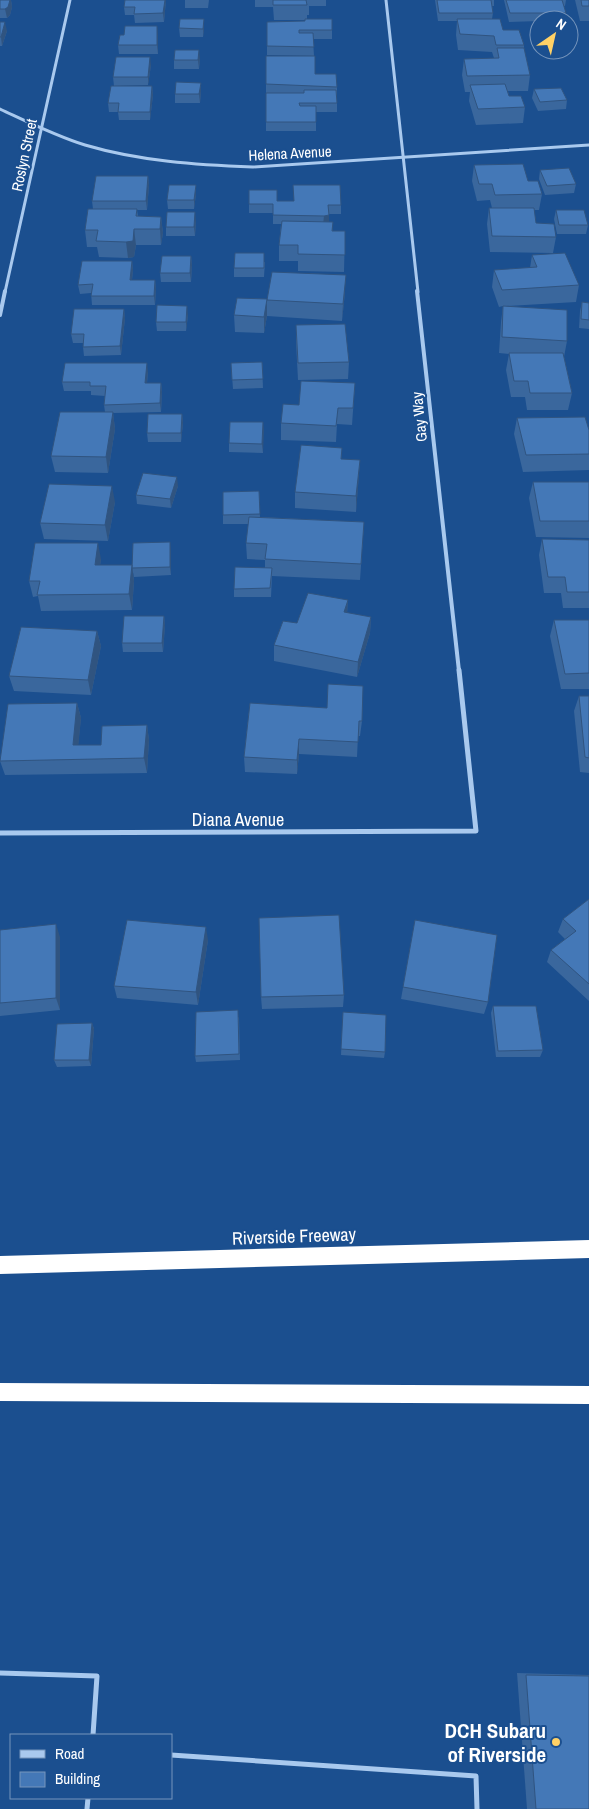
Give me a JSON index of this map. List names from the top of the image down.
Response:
{
  "streets": {
    "highway": ["Riverside Freeway"],
    "street": [
      "Helena Avenue",
      "Roslyn Street",
      "Gay Way",
      "Diana Avenue"
    ]
  },
  "crossings": [
    ["Helena Avenue", "Roslyn Street"],
    ["Helena Avenue", "Gay Way"],
    ["Gay Way", "Diana Avenue"]
  ],
  "places": ["DCH Subaru of Riverside"],
  "legend": ["Road", "Building"],
  "north": "top right"
}
